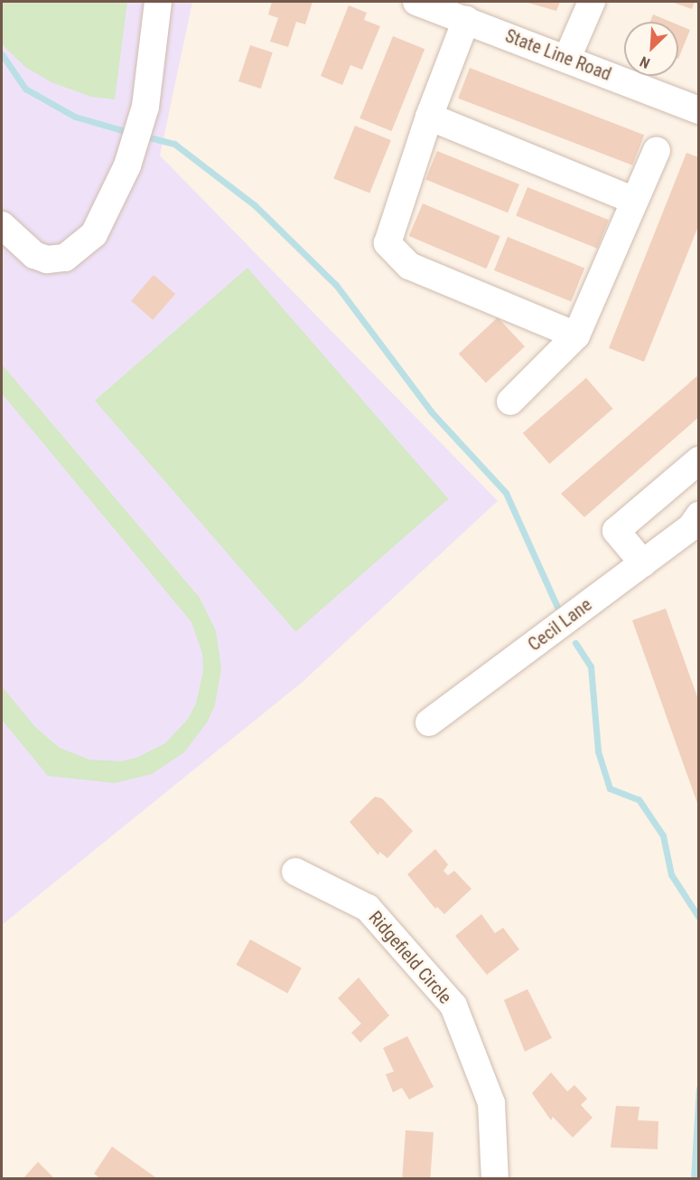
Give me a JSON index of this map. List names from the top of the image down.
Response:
{
  "streets": {
    "street": ["State Line Road", "Cecil Lane", "Ridgefield Circle"]
  },
  "north": "bottom left"
}
